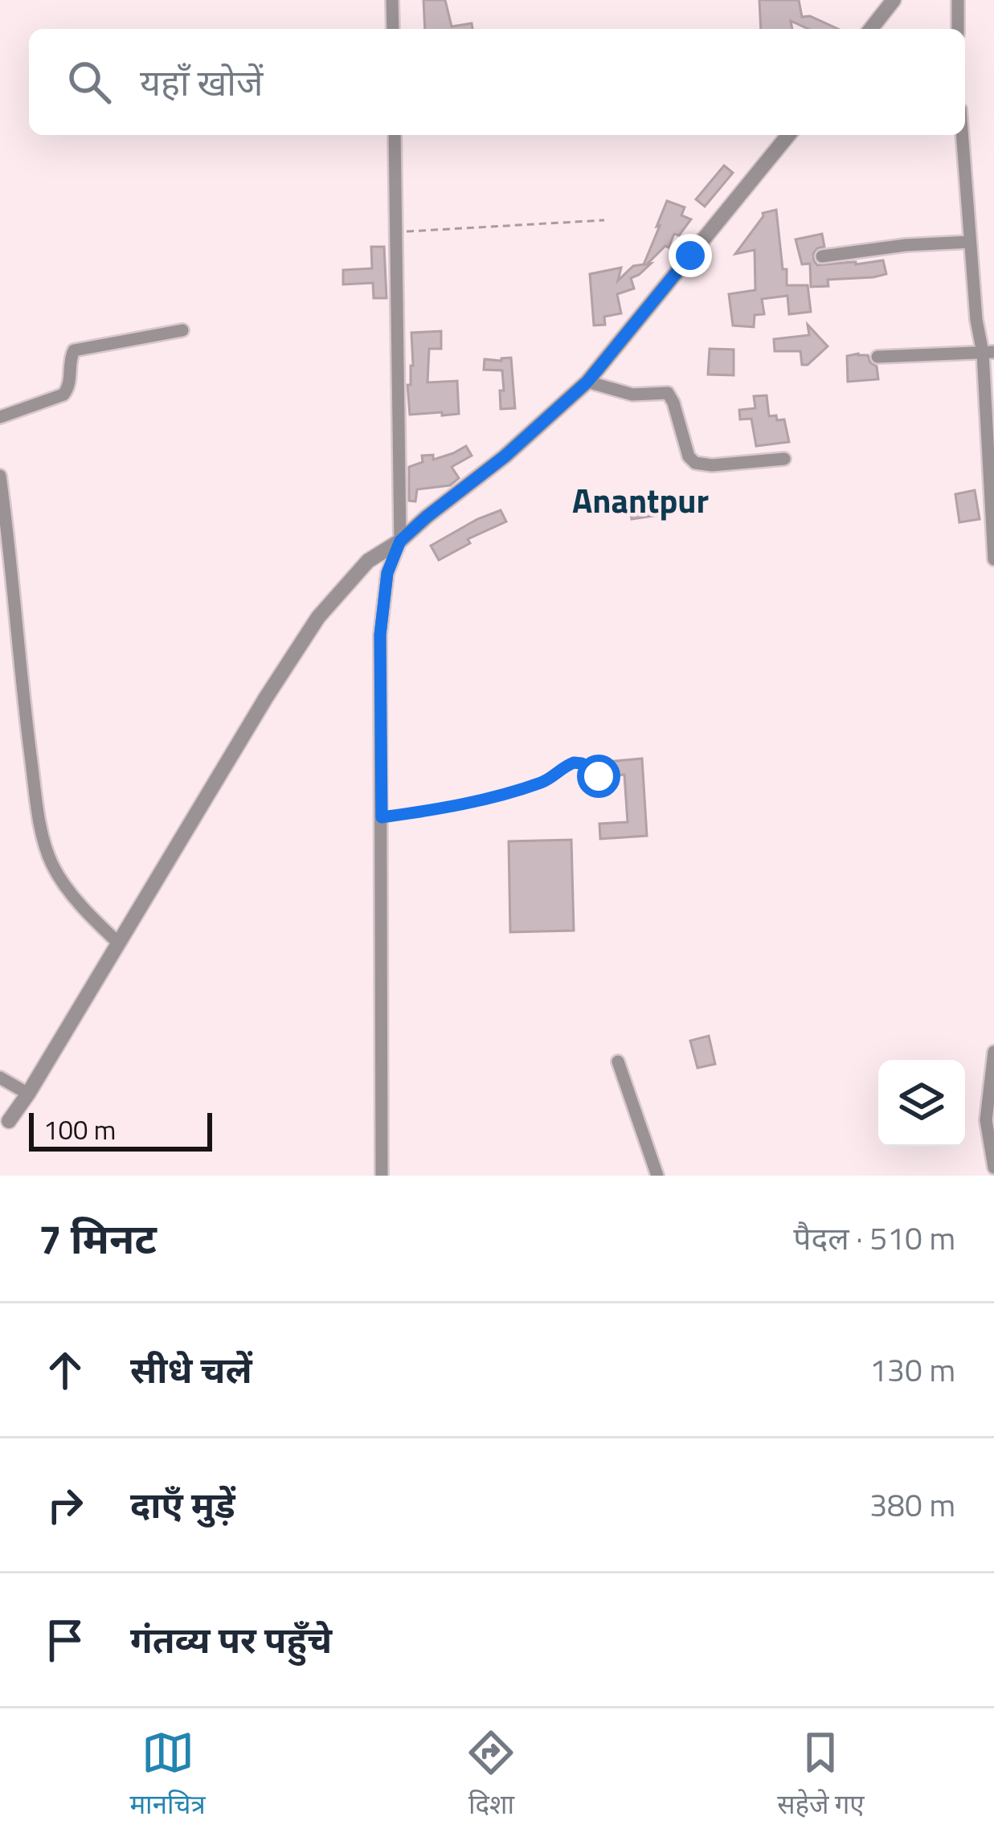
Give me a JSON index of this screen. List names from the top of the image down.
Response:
{
  "districts": ["Anantpur"],
  "scale_bar": "100 m",
  "page": {
    "search": "यहाँ खोजें",
    "scale": "100 m",
    "heading": ["7 मिनट", "पैदल · 510 m"],
    "list": [
      ["सीधे चलें", "130 m"],
      ["दाएँ मुड़ें", "380 m"],
      "गंतव्य पर पहुँचे"
    ],
    "nav": ["मानचित्र", "दिशा", "सहेजे गए"]
  }
}
